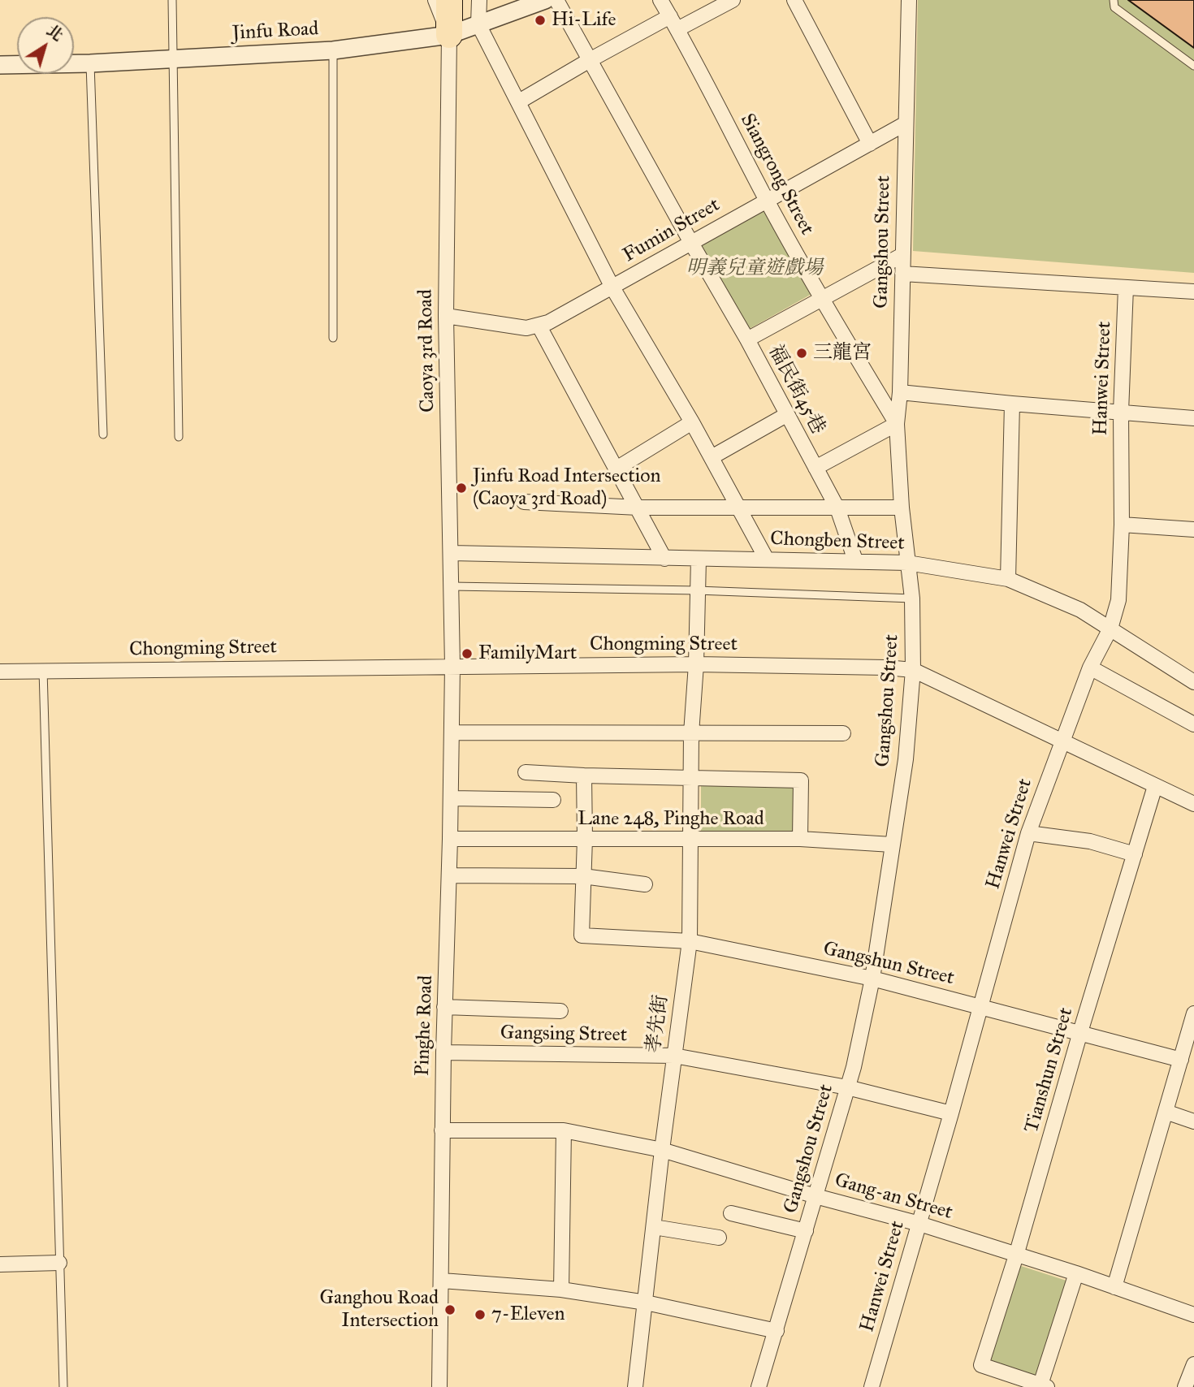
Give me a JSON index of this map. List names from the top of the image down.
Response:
{
  "streets": {
    "street": [
      "Jinfu Road",
      "Siangrong Street",
      "Fumin Street",
      "Gangshou Street",
      "Caoya 3rd Road",
      "Hanwei Street",
      "福民街45巷",
      "Chongben Street",
      "Chongming Street",
      "Lane 248, Pinghe Road",
      "Gangshun Street",
      "孝先街",
      "Pinghe Road",
      "Gangsing Street",
      "Tianshun Street",
      "Gang-an Street"
    ]
  },
  "crossings": [
    ["Jinfu Road", "Caoya 3rd Road"],
    ["Siangrong Street", "Fumin Street"],
    ["Siangrong Street", "Gangshou Street"],
    ["Fumin Street", "Gangshou Street"],
    ["Fumin Street", "Caoya 3rd Road"],
    ["Fumin Street", "福民街45巷"],
    ["Gangshou Street", "Chongben Street"],
    ["Gangshou Street", "Chongming Street"],
    ["Gangshou Street", "Lane 248, Pinghe Road"],
    ["Gangshou Street", "Gangshun Street"],
    ["Gangshou Street", "Gangsing Street"],
    ["Gangshou Street", "Gang-an Street"],
    ["Caoya 3rd Road", "Chongben Street"],
    ["Caoya 3rd Road", "Chongming Street"],
    ["Caoya 3rd Road", "Pinghe Road"],
    ["Hanwei Street", "Chongben Street"],
    ["Hanwei Street", "Chongming Street"],
    ["Hanwei Street", "Gangshun Street"],
    ["Hanwei Street", "Gangsing Street"],
    ["Hanwei Street", "Gang-an Street"],
    ["福民街45巷", "Chongben Street"],
    ["Chongben Street", "孝先街"],
    ["Chongming Street", "孝先街"],
    ["Chongming Street", "Pinghe Road"],
    ["Chongming Street", "Tianshun Street"],
    ["Lane 248, Pinghe Road", "孝先街"],
    ["Lane 248, Pinghe Road", "Pinghe Road"],
    ["Gangshun Street", "孝先街"],
    ["Gangshun Street", "Tianshun Street"],
    ["孝先街", "Gangsing Street"],
    ["孝先街", "Gang-an Street"],
    ["Pinghe Road", "Gangsing Street"],
    ["Pinghe Road", "Gang-an Street"],
    ["Tianshun Street", "Gang-an Street"]
  ],
  "parks": ["明義兒童遊戲場"],
  "places": [
    "Hi-Life",
    "三龍宮",
    "Jinfu Road Intersection (Caoya 3rd Road)",
    "FamilyMart",
    "Ganghou Road Intersection",
    "7-Eleven"
  ],
  "north": "top right"
}
